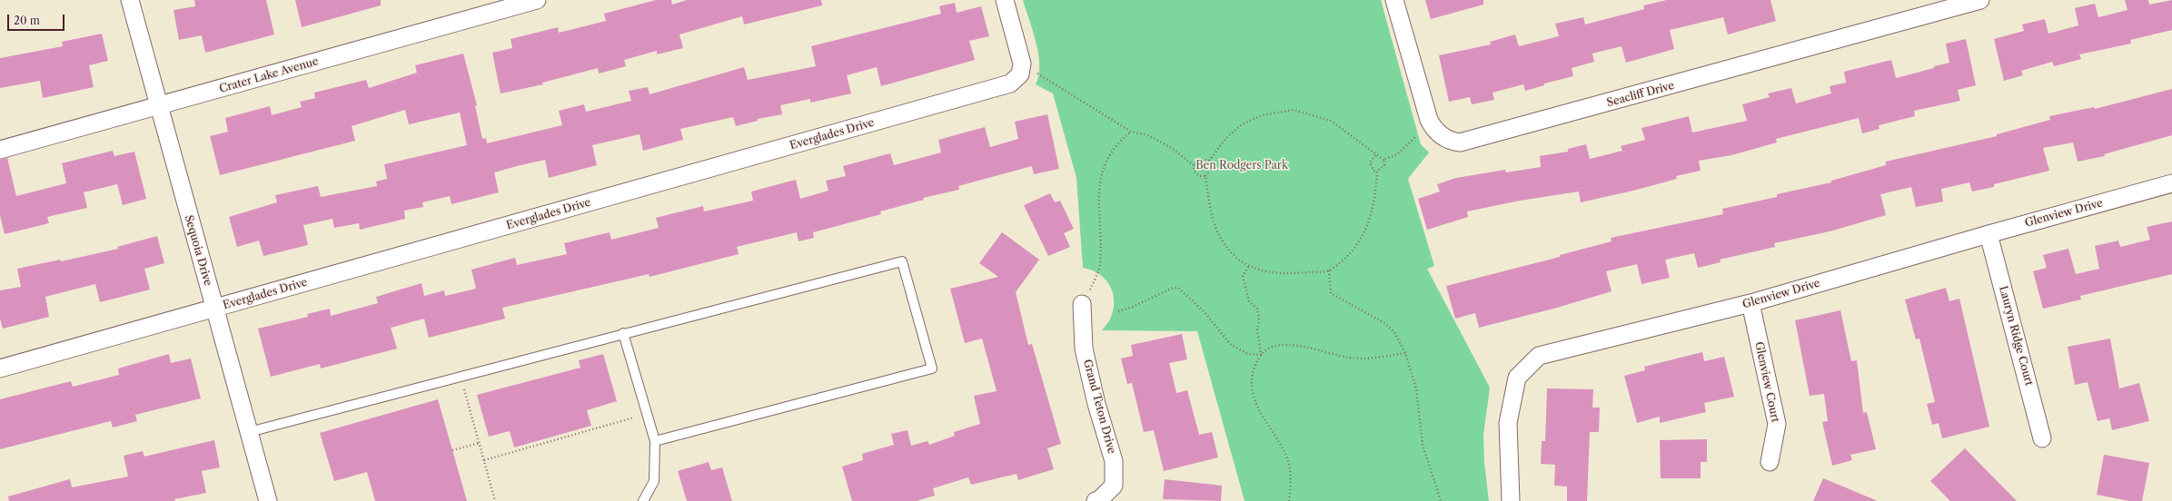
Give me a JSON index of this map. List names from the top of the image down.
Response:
{
  "streets": {
    "street": [
      "Crater Lake Avenue",
      "Seacliff Drive",
      "Everglades Drive",
      "Glenview Drive",
      "Sequoia Drive",
      "Lauryn Ridge Court",
      "Glenview Court",
      "Grand Teton Drive"
    ]
  },
  "crossings": [
    ["Crater Lake Avenue", "Sequoia Drive"],
    ["Everglades Drive", "Sequoia Drive"],
    ["Glenview Drive", "Lauryn Ridge Court"],
    ["Glenview Drive", "Glenview Court"]
  ],
  "parks": ["Ben Rodgers Park"],
  "scale_bar": "20 m"
}
